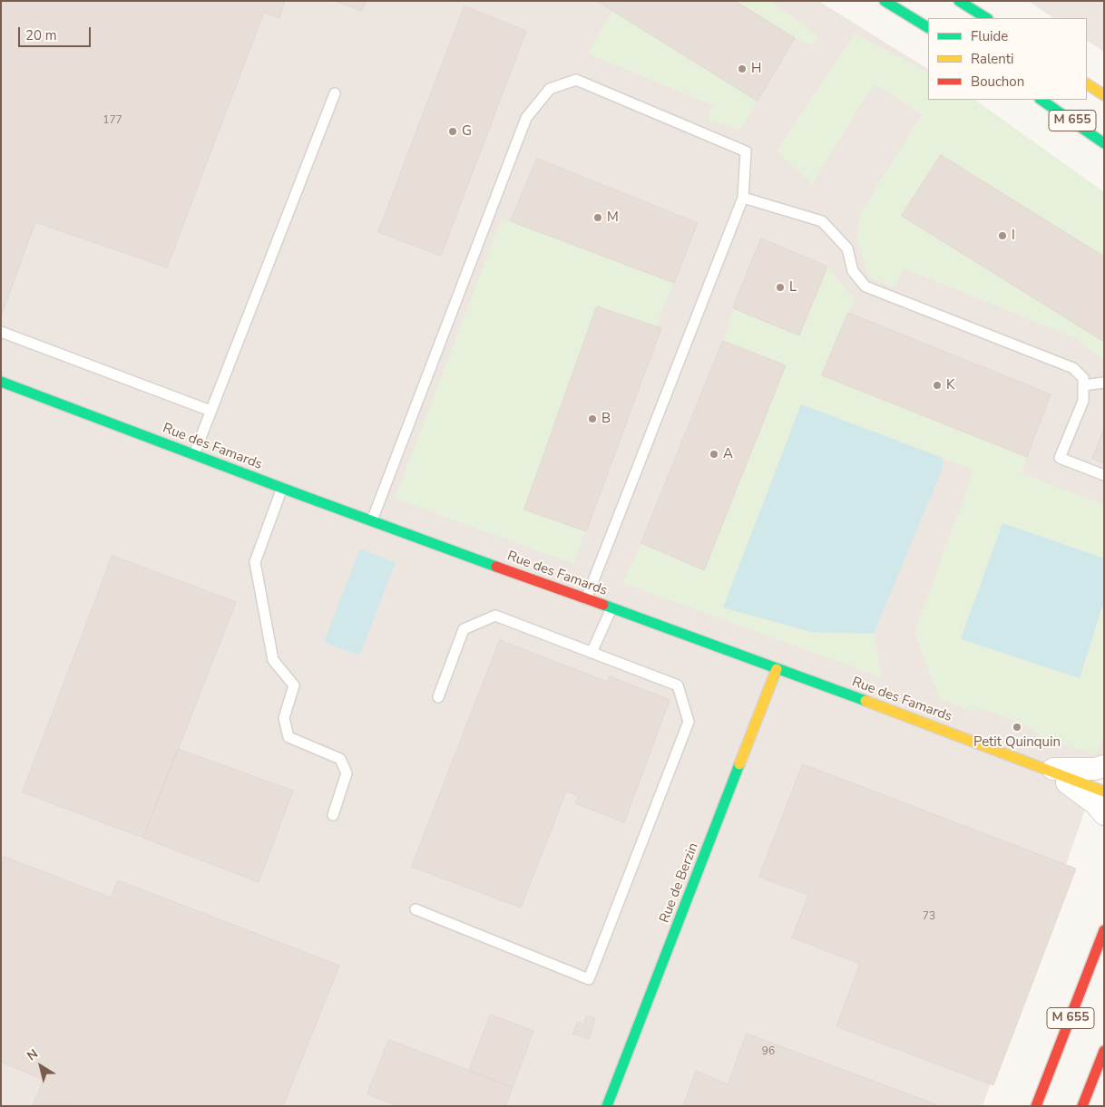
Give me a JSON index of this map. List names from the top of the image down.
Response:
{
  "streets": {
    "street": ["M 655", "Rue des Famards", "Rue de Berzin"]
  },
  "crossings": [
    ["Rue des Famards", "Rue de Berzin"]
  ],
  "places": [
    "H",
    "G",
    "M",
    "I",
    "L",
    "K",
    "B",
    "A",
    "Petit Quinquin"
  ],
  "house_numbers": ["177", "73", "96"],
  "legend": ["Fluide", "Ralenti", "Bouchon"],
  "scale_bar": "20 m",
  "north": "top left"
}
